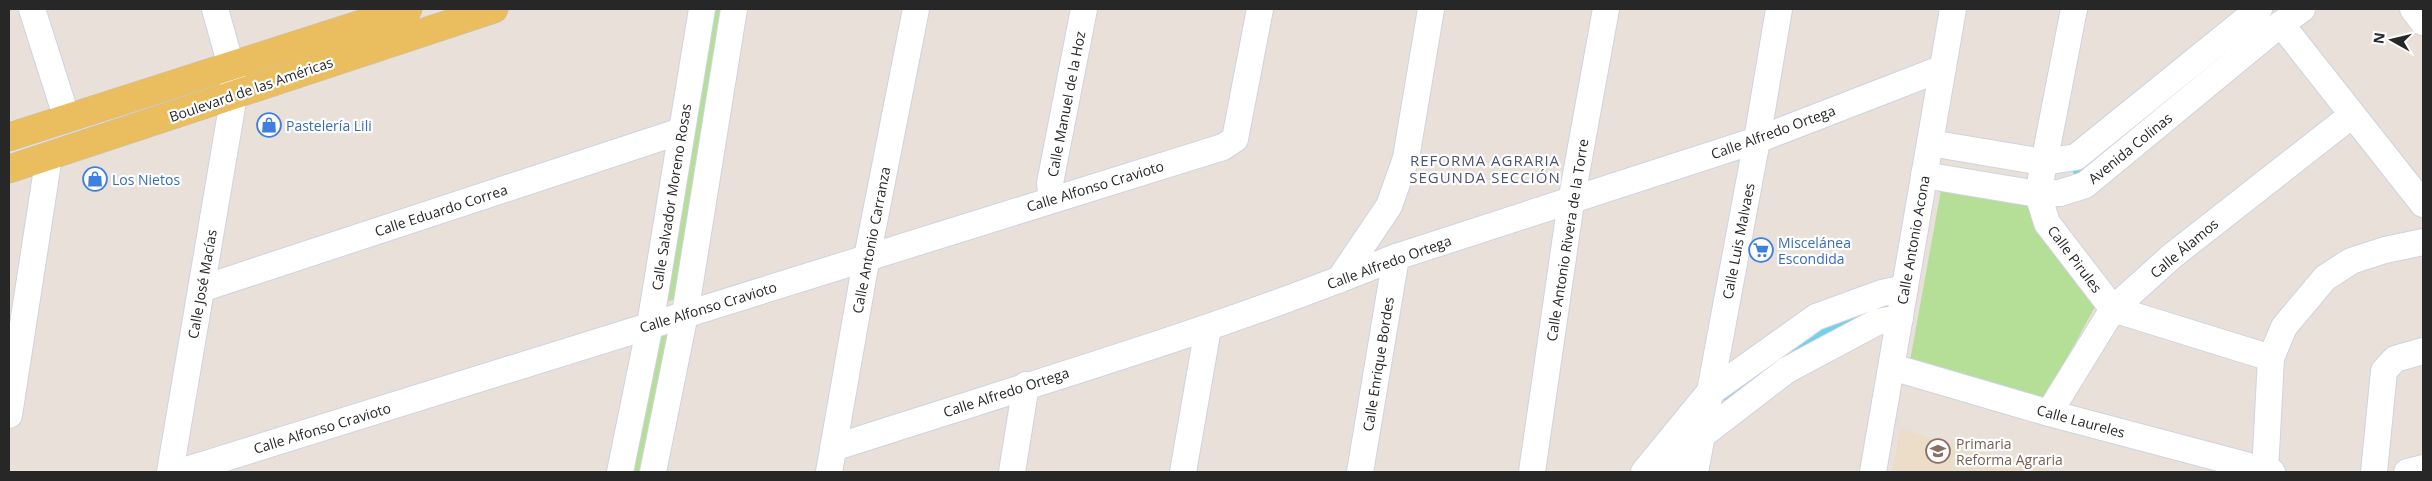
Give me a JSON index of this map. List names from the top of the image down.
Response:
{
  "streets": {
    "main road": ["Boulevard de las Américas"],
    "street": [
      "Calle Manuel de la Hoz",
      "Calle Alfredo Ortega",
      "Avenida Colinas",
      "Calle Alfonso Cravioto",
      "Calle Salvador Moreno Rosas",
      "Calle Eduardo Correa",
      "Calle Antonio Carranza",
      "Calle Antonio Rivera de la Torre",
      "Calle Antonio Acona",
      "Calle Luis Malvaes",
      "Calle Álamos",
      "Calle Pirules",
      "Calle José Macías",
      "Calle Enrique Bordes",
      "Calle Laureles"
    ]
  },
  "crossings": [
    ["Boulevard de las Américas", "Calle José Macías"],
    ["Calle Manuel de la Hoz", "Calle Alfonso Cravioto"],
    ["Calle Alfredo Ortega", "Calle Antonio Carranza"],
    ["Calle Alfredo Ortega", "Calle Antonio Rivera de la Torre"],
    ["Calle Alfredo Ortega", "Calle Antonio Acona"],
    ["Calle Alfredo Ortega", "Calle Luis Malvaes"],
    ["Calle Alfredo Ortega", "Calle Enrique Bordes"],
    ["Avenida Colinas", "Calle Antonio Acona"],
    ["Avenida Colinas", "Calle Pirules"],
    ["Calle Alfonso Cravioto", "Calle Salvador Moreno Rosas"],
    ["Calle Alfonso Cravioto", "Calle Antonio Carranza"],
    ["Calle Salvador Moreno Rosas", "Calle Eduardo Correa"],
    ["Calle Eduardo Correa", "Calle José Macías"],
    ["Calle Antonio Acona", "Calle Laureles"],
    ["Calle Álamos", "Calle Pirules"],
    ["Calle Álamos", "Calle Laureles"]
  ],
  "districts": ["REFORMA AGRARIA SEGUNDA SECCIÓN"],
  "places": {
    "shop": ["Pastelería Lili", "Los Nietos"],
    "supermarket": ["Miscelánea Escondida"],
    "school or university": ["Primaria Reforma Agraria"]
  },
  "north": "left"
}
